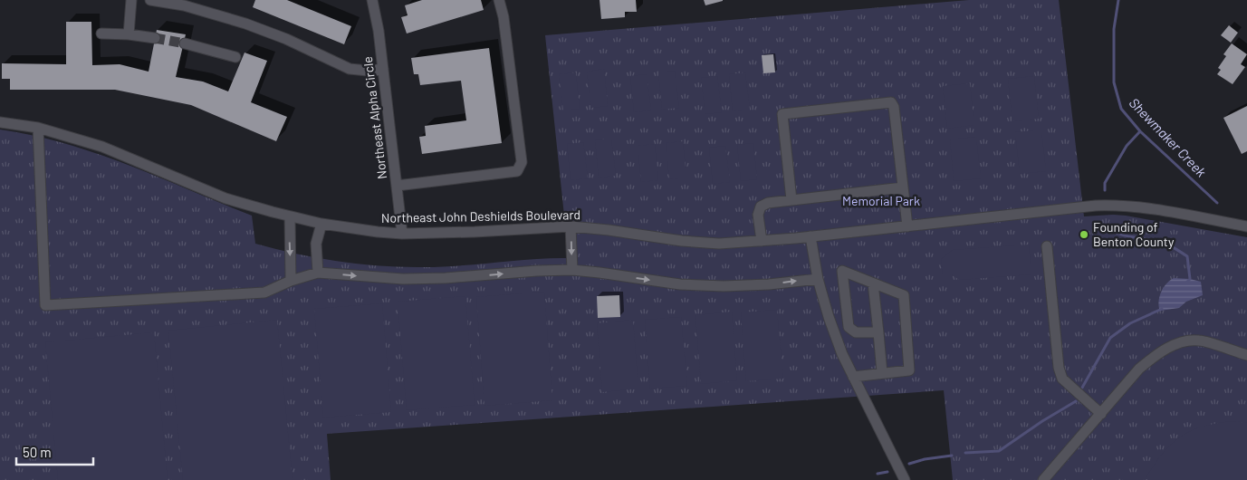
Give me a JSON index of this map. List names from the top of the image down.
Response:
{
  "streets": {
    "street": ["Northeast Alpha Circle", "Northeast John Deshields Boulevard"]
  },
  "crossings": [
    ["Northeast Alpha Circle", "Northeast John Deshields Boulevard"]
  ],
  "water": ["Shewmaker Creek"],
  "parks": ["Memorial Park"],
  "places": ["Founding of Benton County"],
  "scale_bar": "50 m"
}
